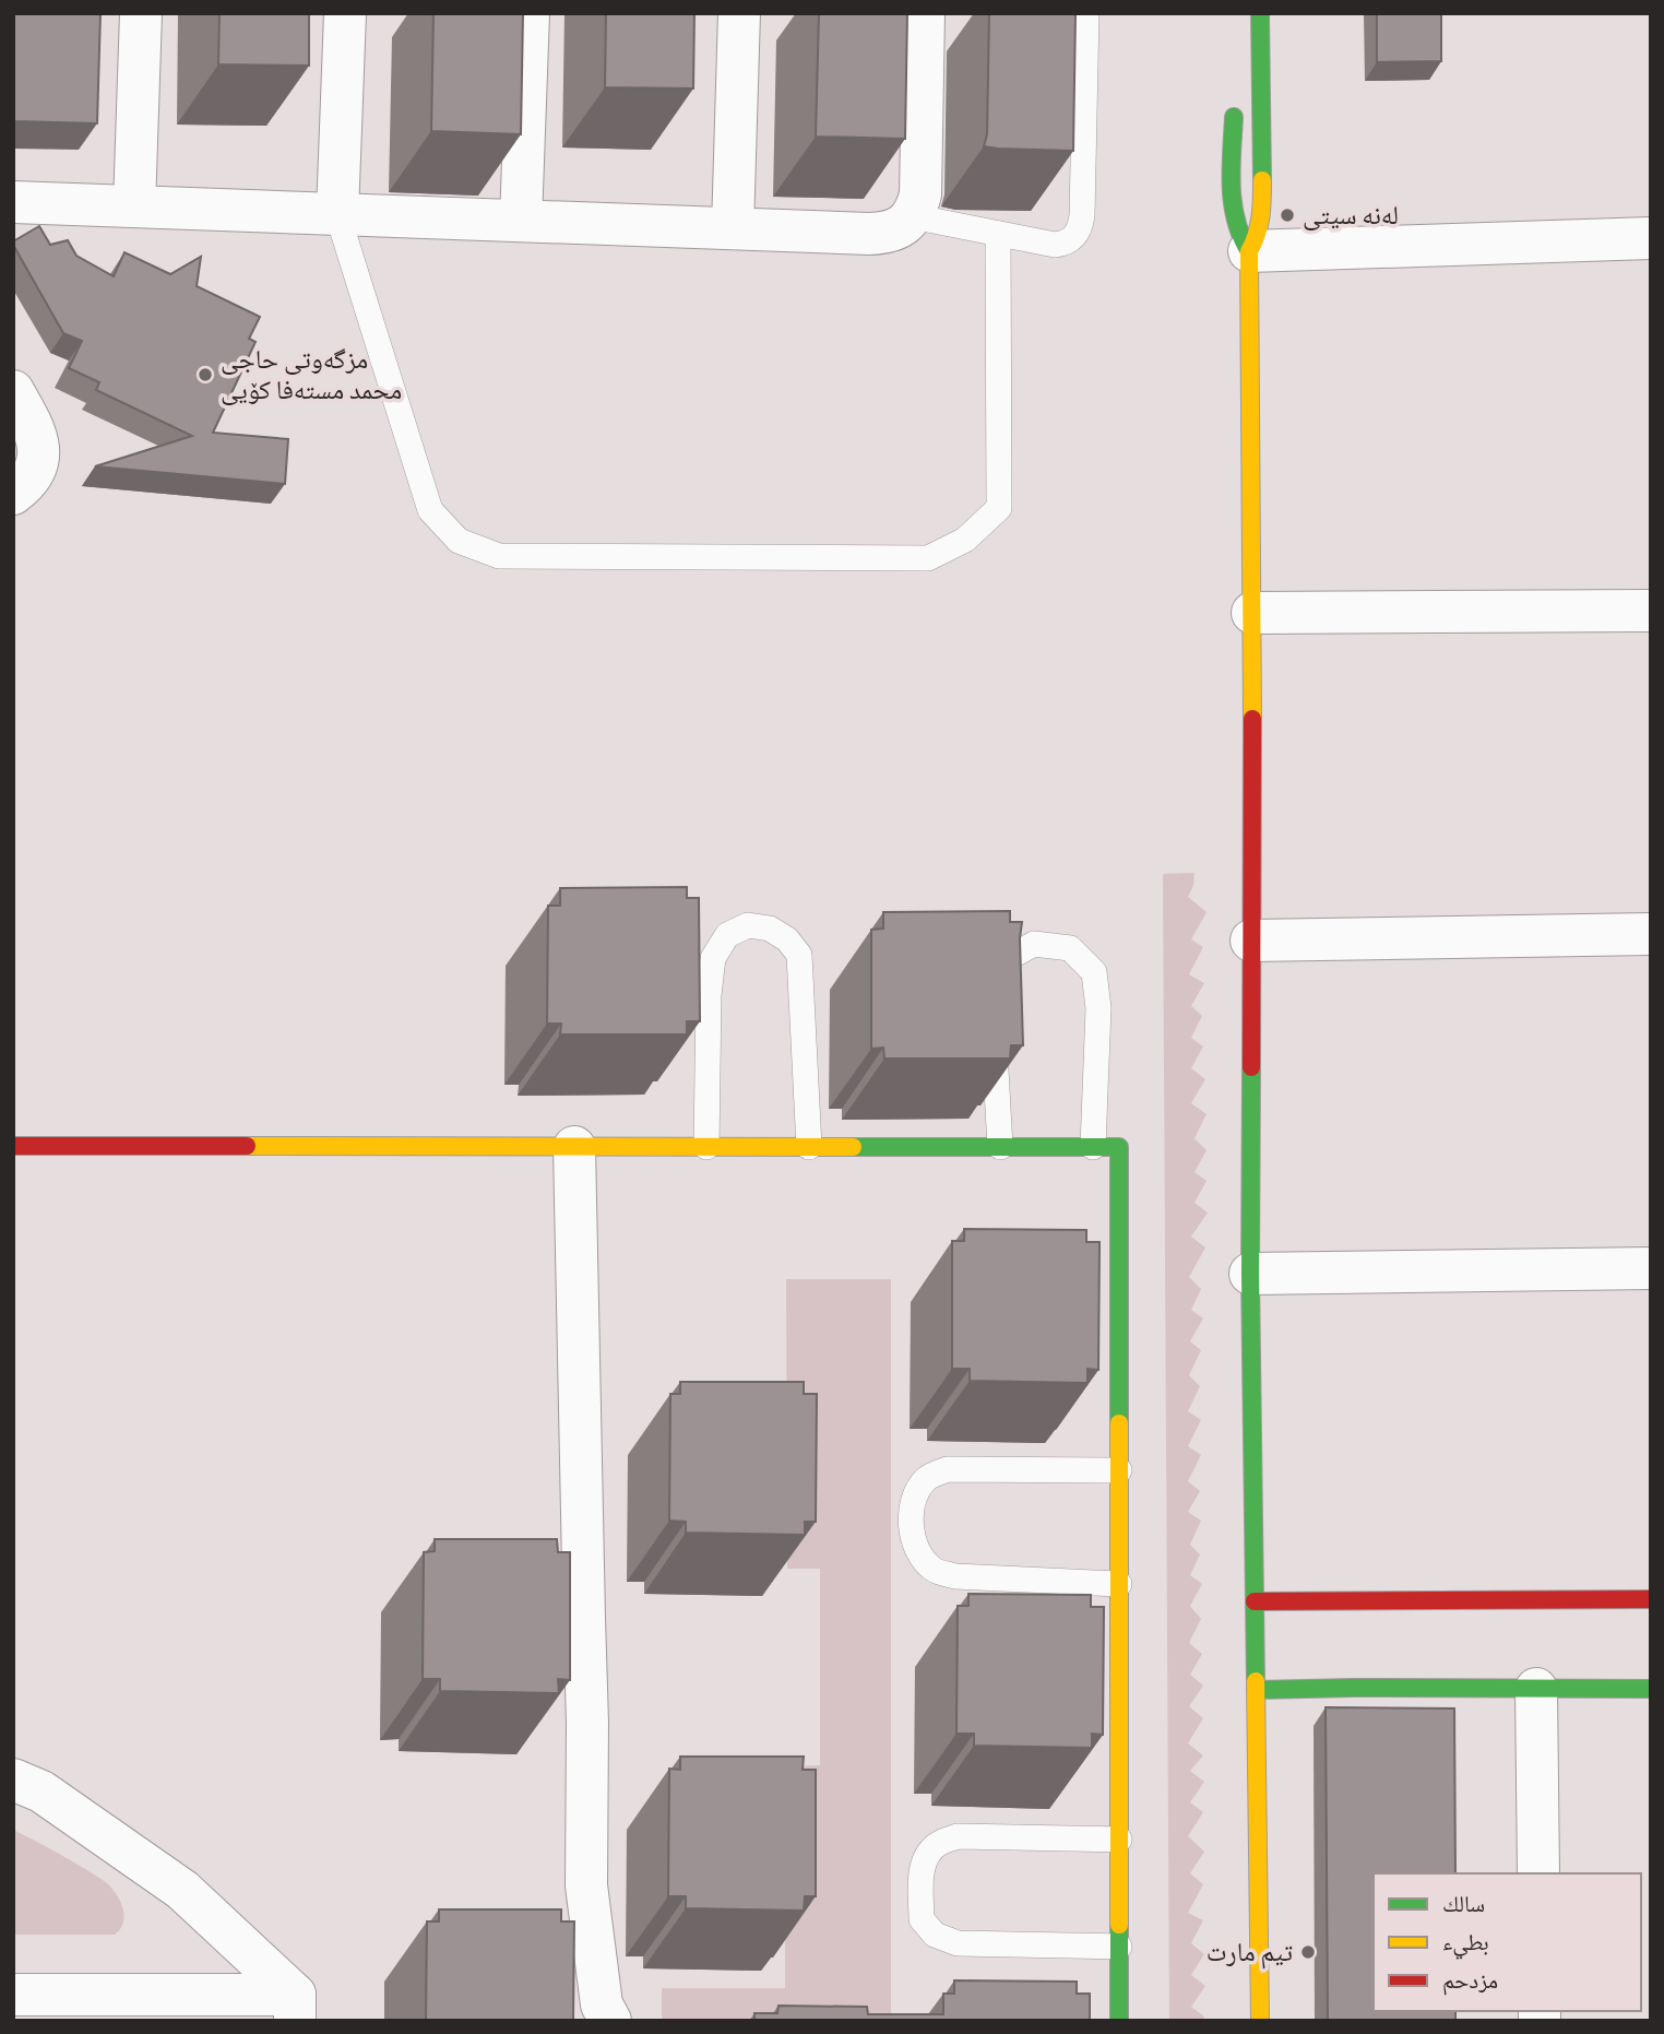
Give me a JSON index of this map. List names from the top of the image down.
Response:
{
  "places": ["لەنە سیتی", "مزگەوتی حاجی محمد مستەفا کۆیی", "تيم مارت"],
  "legend": ["سالك", "بطيء", "مزدحم"]
}
